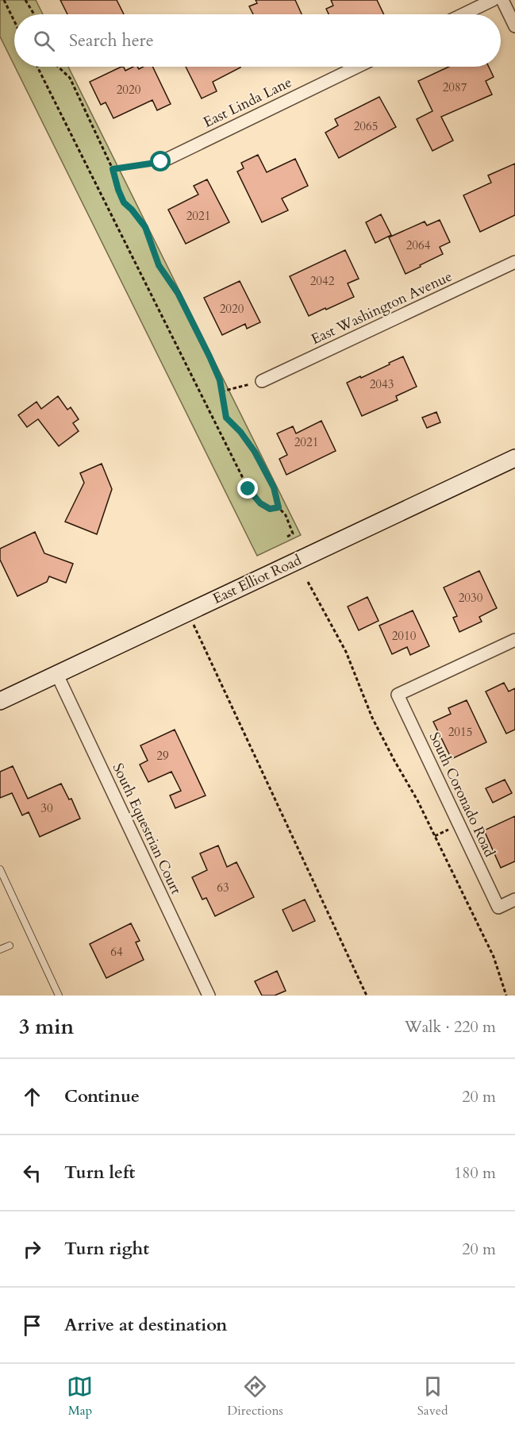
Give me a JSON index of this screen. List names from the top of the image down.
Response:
{
  "streets": {
    "main road": ["East Elliot Road"],
    "street": [
      "East Linda Lane",
      "East Washington Avenue",
      "South Coronado Road",
      "South Equestrian Court"
    ]
  },
  "crossings": [
    ["East Elliot Road", "South Equestrian Court"]
  ],
  "house_numbers": [
    "2087",
    "2020",
    "2065",
    "2021",
    "2064",
    "2042",
    "2020",
    "2043",
    "2021",
    "2030",
    "2010",
    "2015",
    "29",
    "30",
    "63",
    "64"
  ],
  "page": {
    "search": "Search here",
    "heading": ["3 min", "Walk · 220 m"],
    "list": [
      ["Continue", "20 m"],
      ["Turn left", "180 m"],
      ["Turn right", "20 m"],
      "Arrive at destination"
    ],
    "nav": ["Map", "Directions", "Saved"]
  }
}
